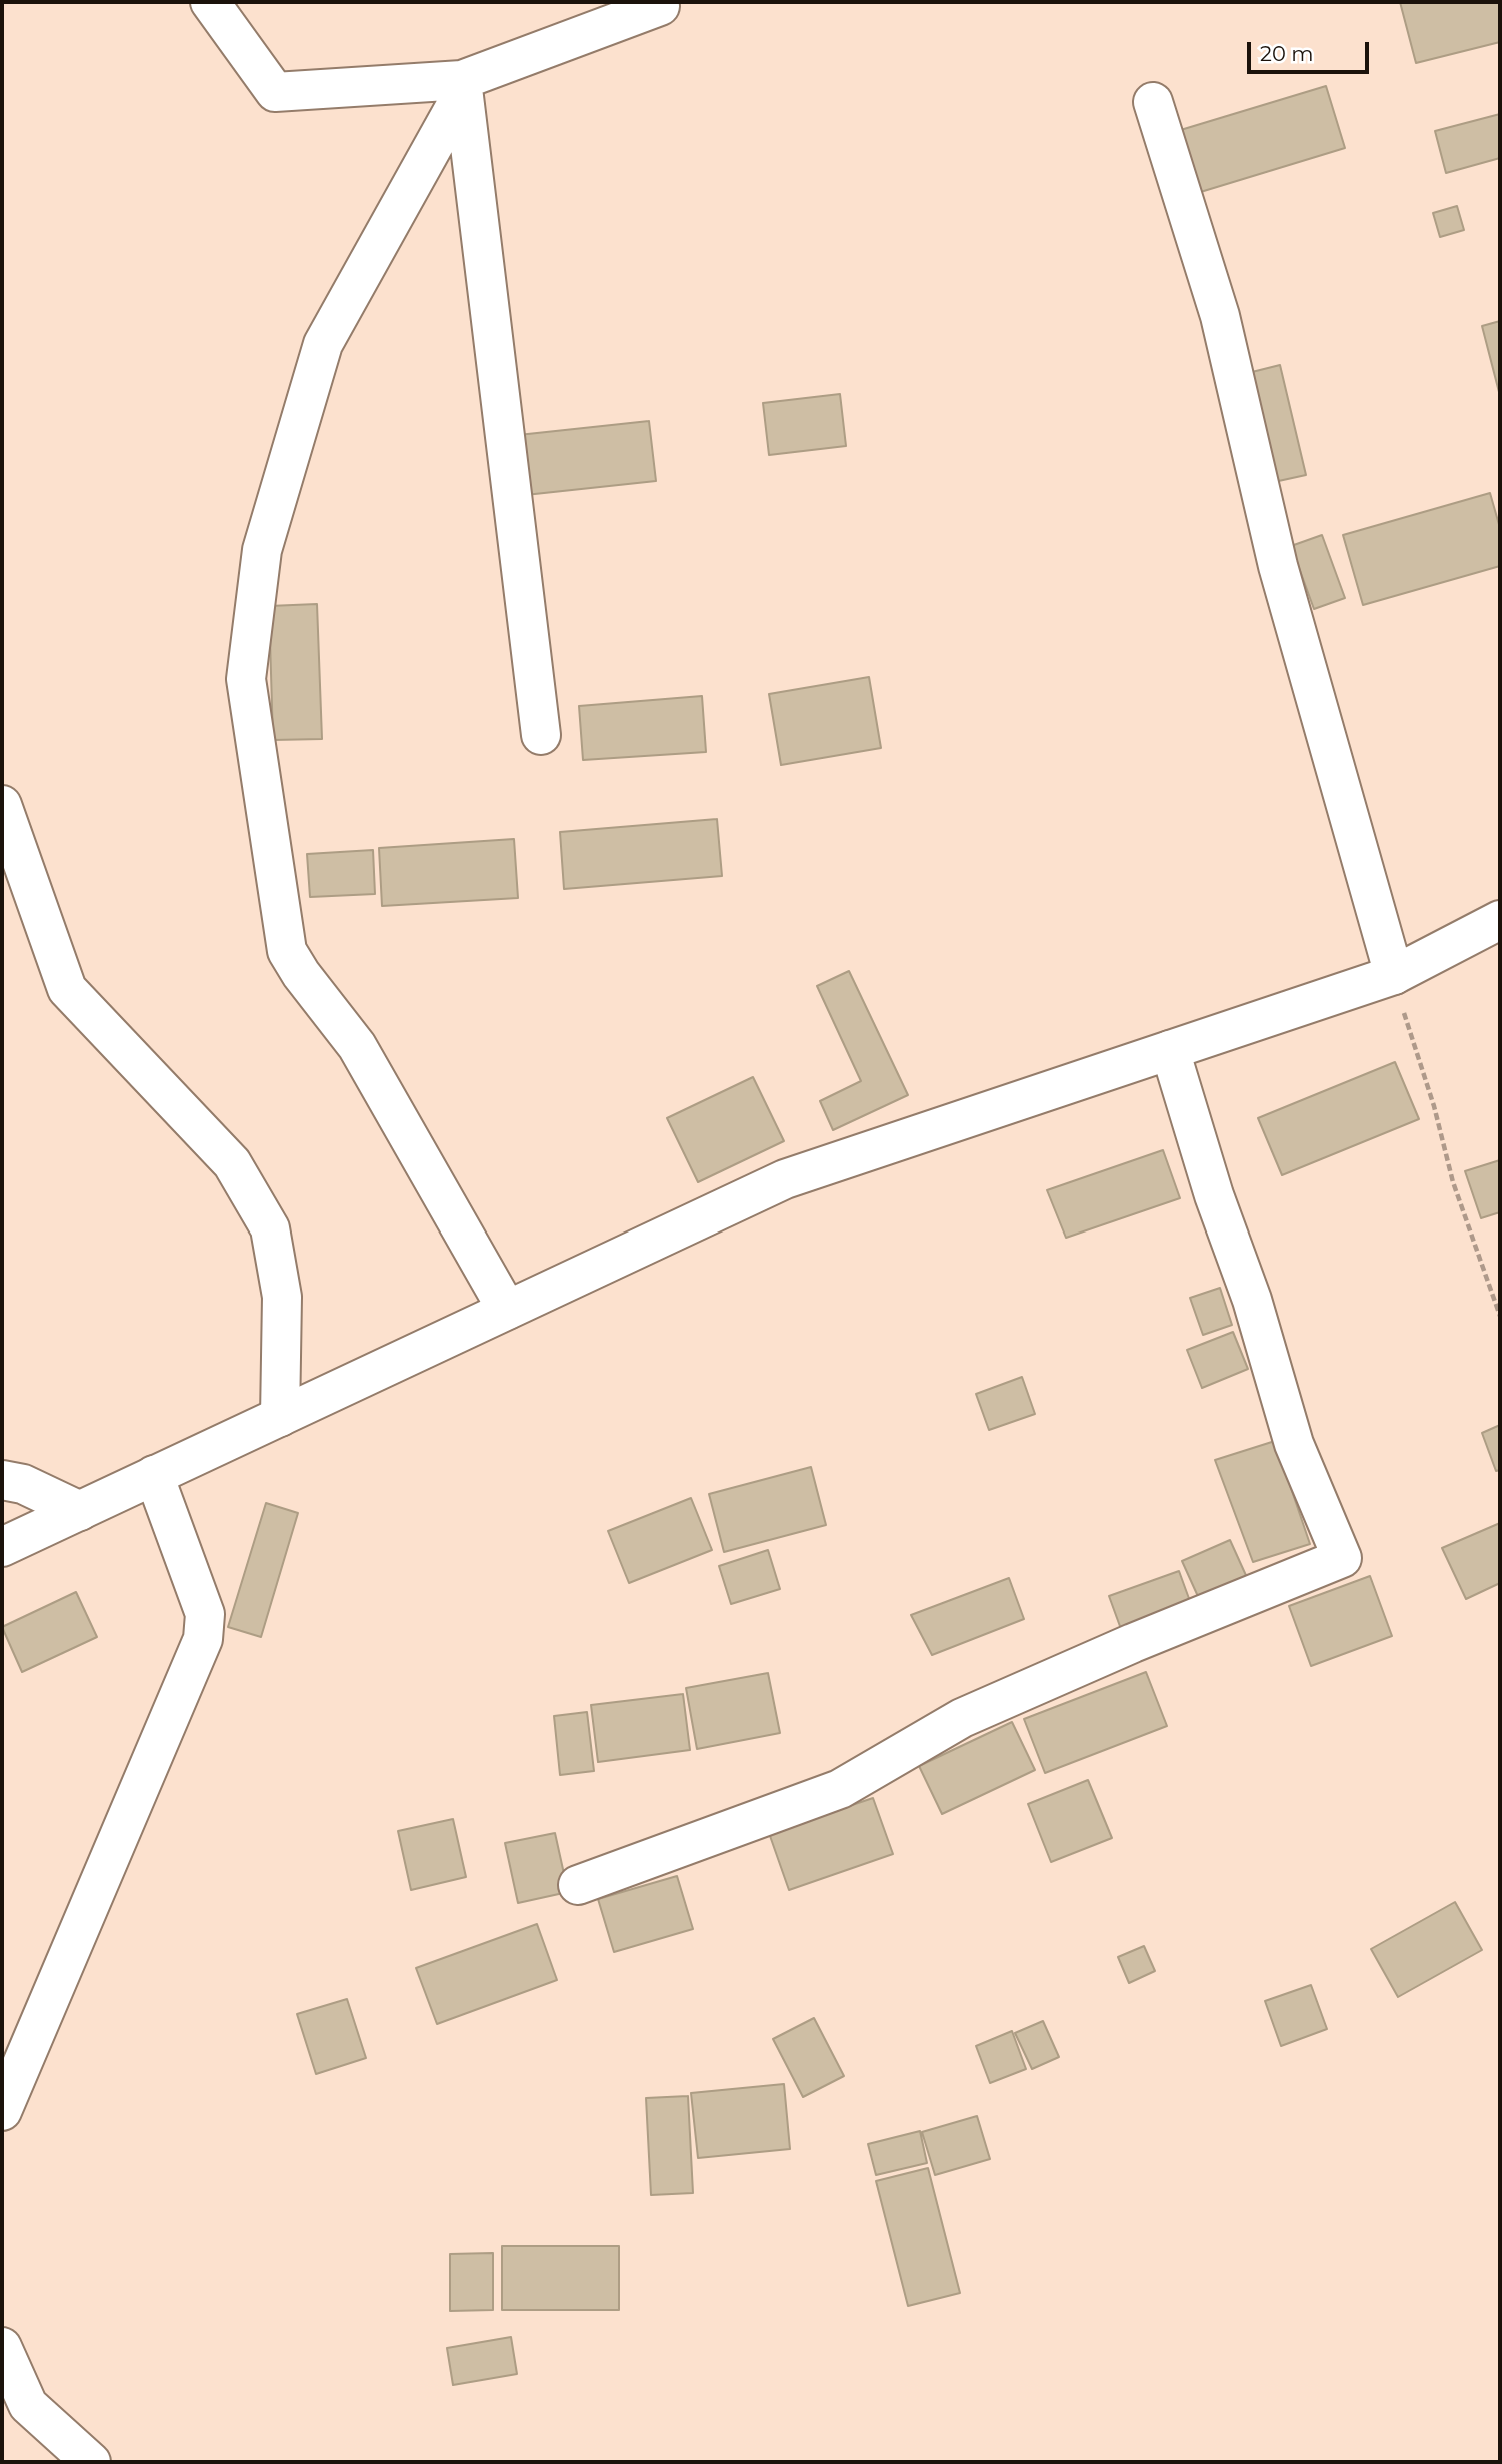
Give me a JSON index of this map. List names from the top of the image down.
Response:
{
  "scale_bar": "20 m"
}
